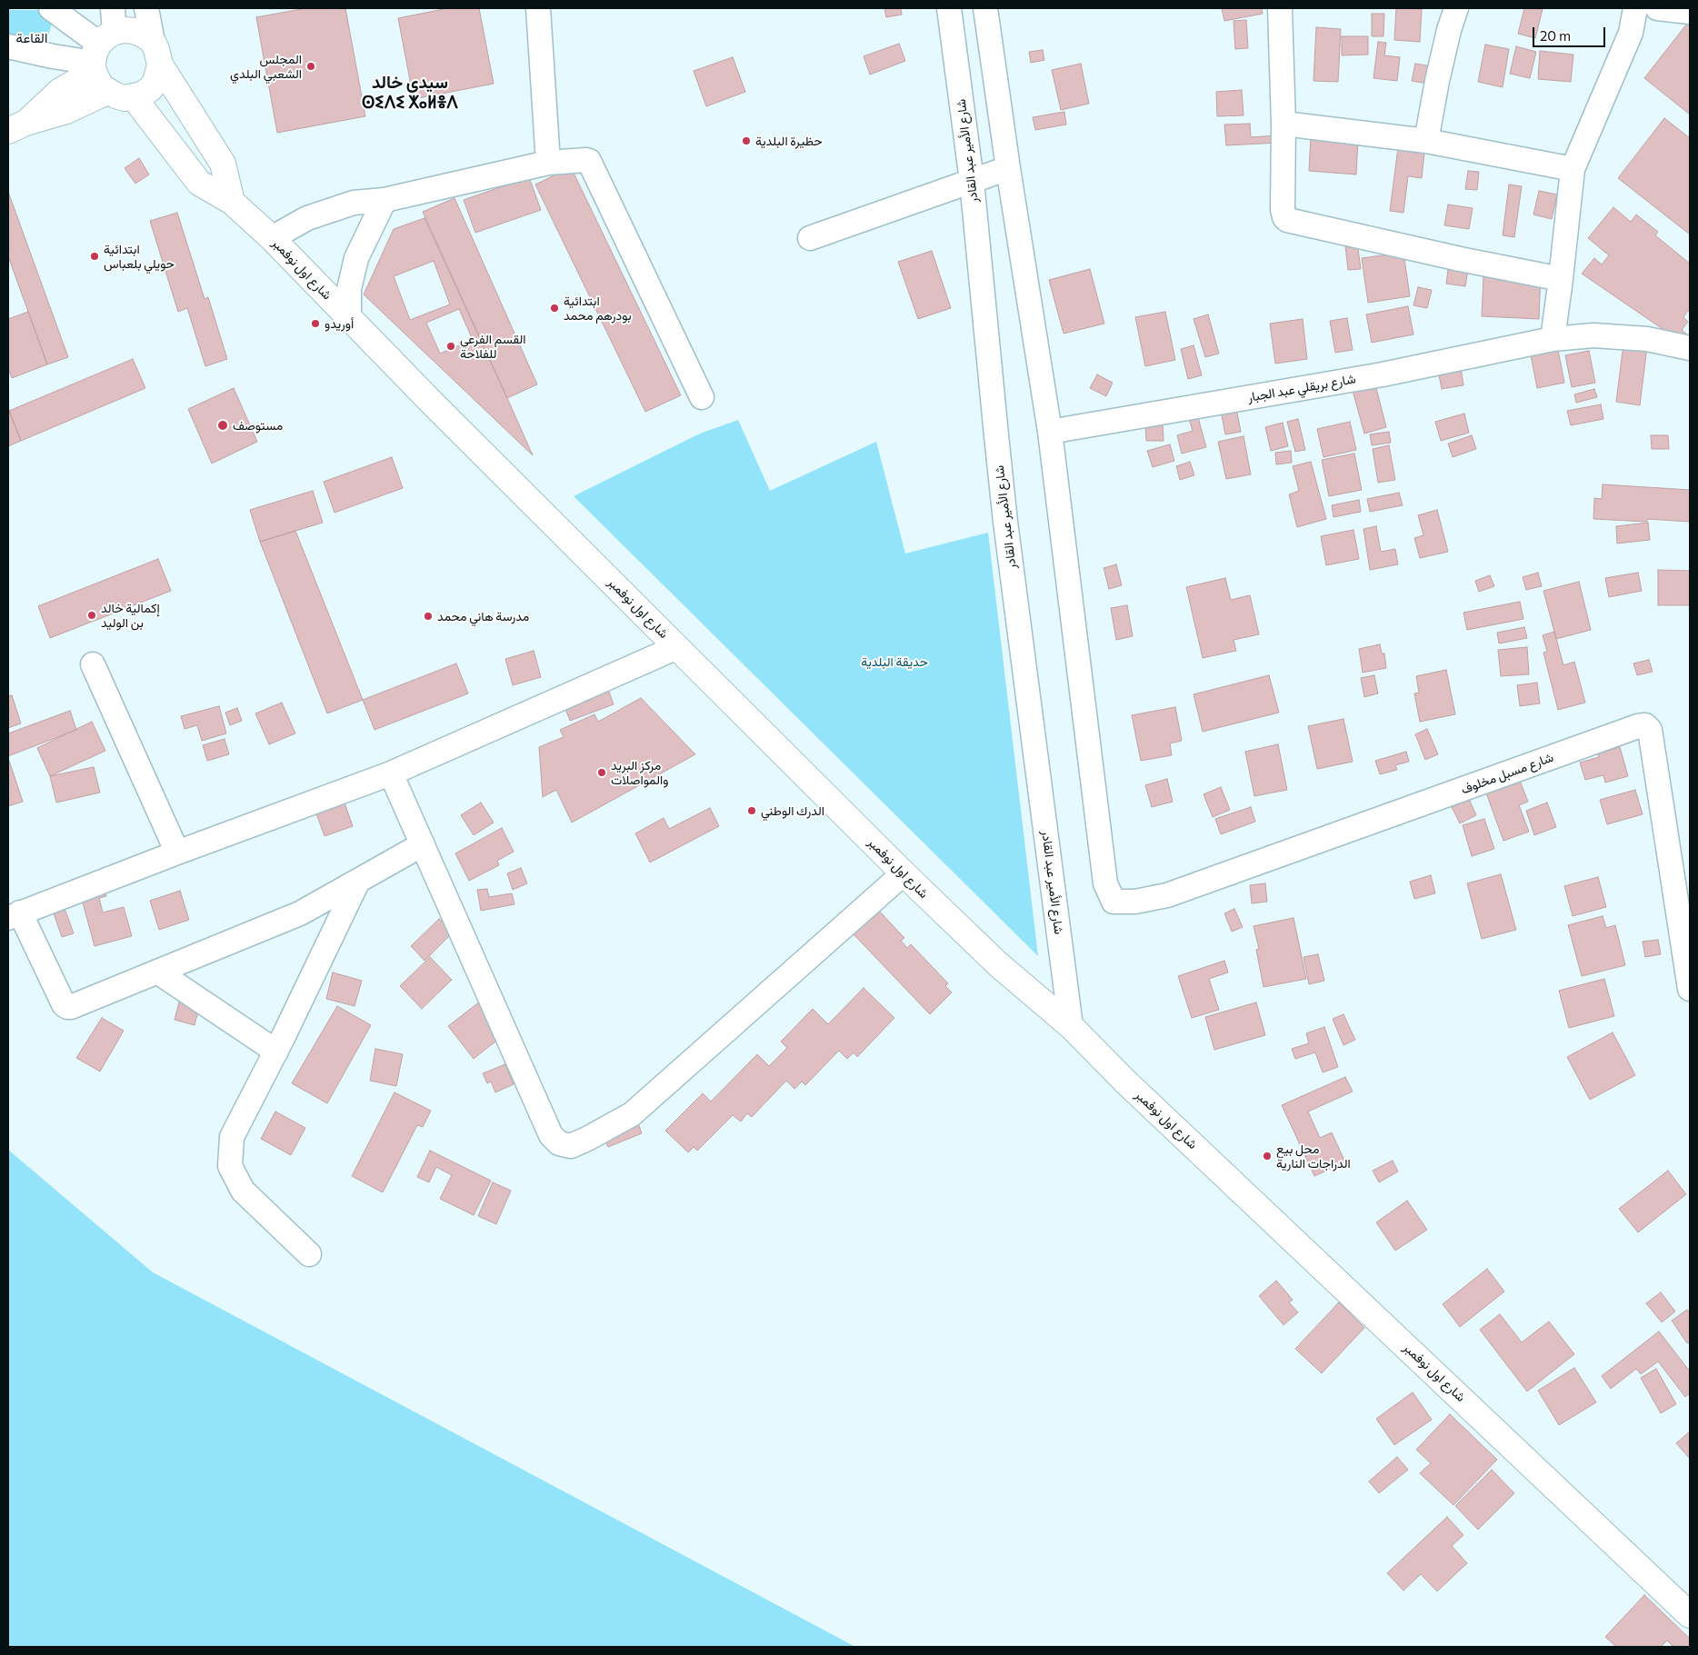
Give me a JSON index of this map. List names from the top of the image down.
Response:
{
  "streets": {
    "main road": ["شارع اول نوفمبر"],
    "street": ["شارع الأمير عبد القادر", "شارع بريقلي عبد الجبار", "شارع مسبل مخلوف"]
  },
  "crossings": [
    ["شارع الأمير عبد القادر", "شارع اول نوفمبر"],
    ["شارع بريقلي عبد الجبار", "شارع مسبل مخلوف"]
  ],
  "districts": ["القاعة", "سيدي خالد ⵙⵉⴷⵉ ⵅⴰⵍⴻⴷ"],
  "parks": ["حديقة البلدية"],
  "places": [
    "المجلس الشعبي البلدي",
    "حظيرة البلدية",
    "ابتدائية حويلي بلعباس",
    "ابتدائية بودرهم محمد",
    "أوريدو",
    "القسم الفرعي للفلاحة",
    "مستوصف",
    "إكمالية خالد بن الوليد",
    "مدرسة هاني محمد",
    "مركز البريد والمواصلات",
    "الدرك الوطني",
    "محل بيع الدراجات النارية"
  ],
  "scale_bar": "20 m"
}
